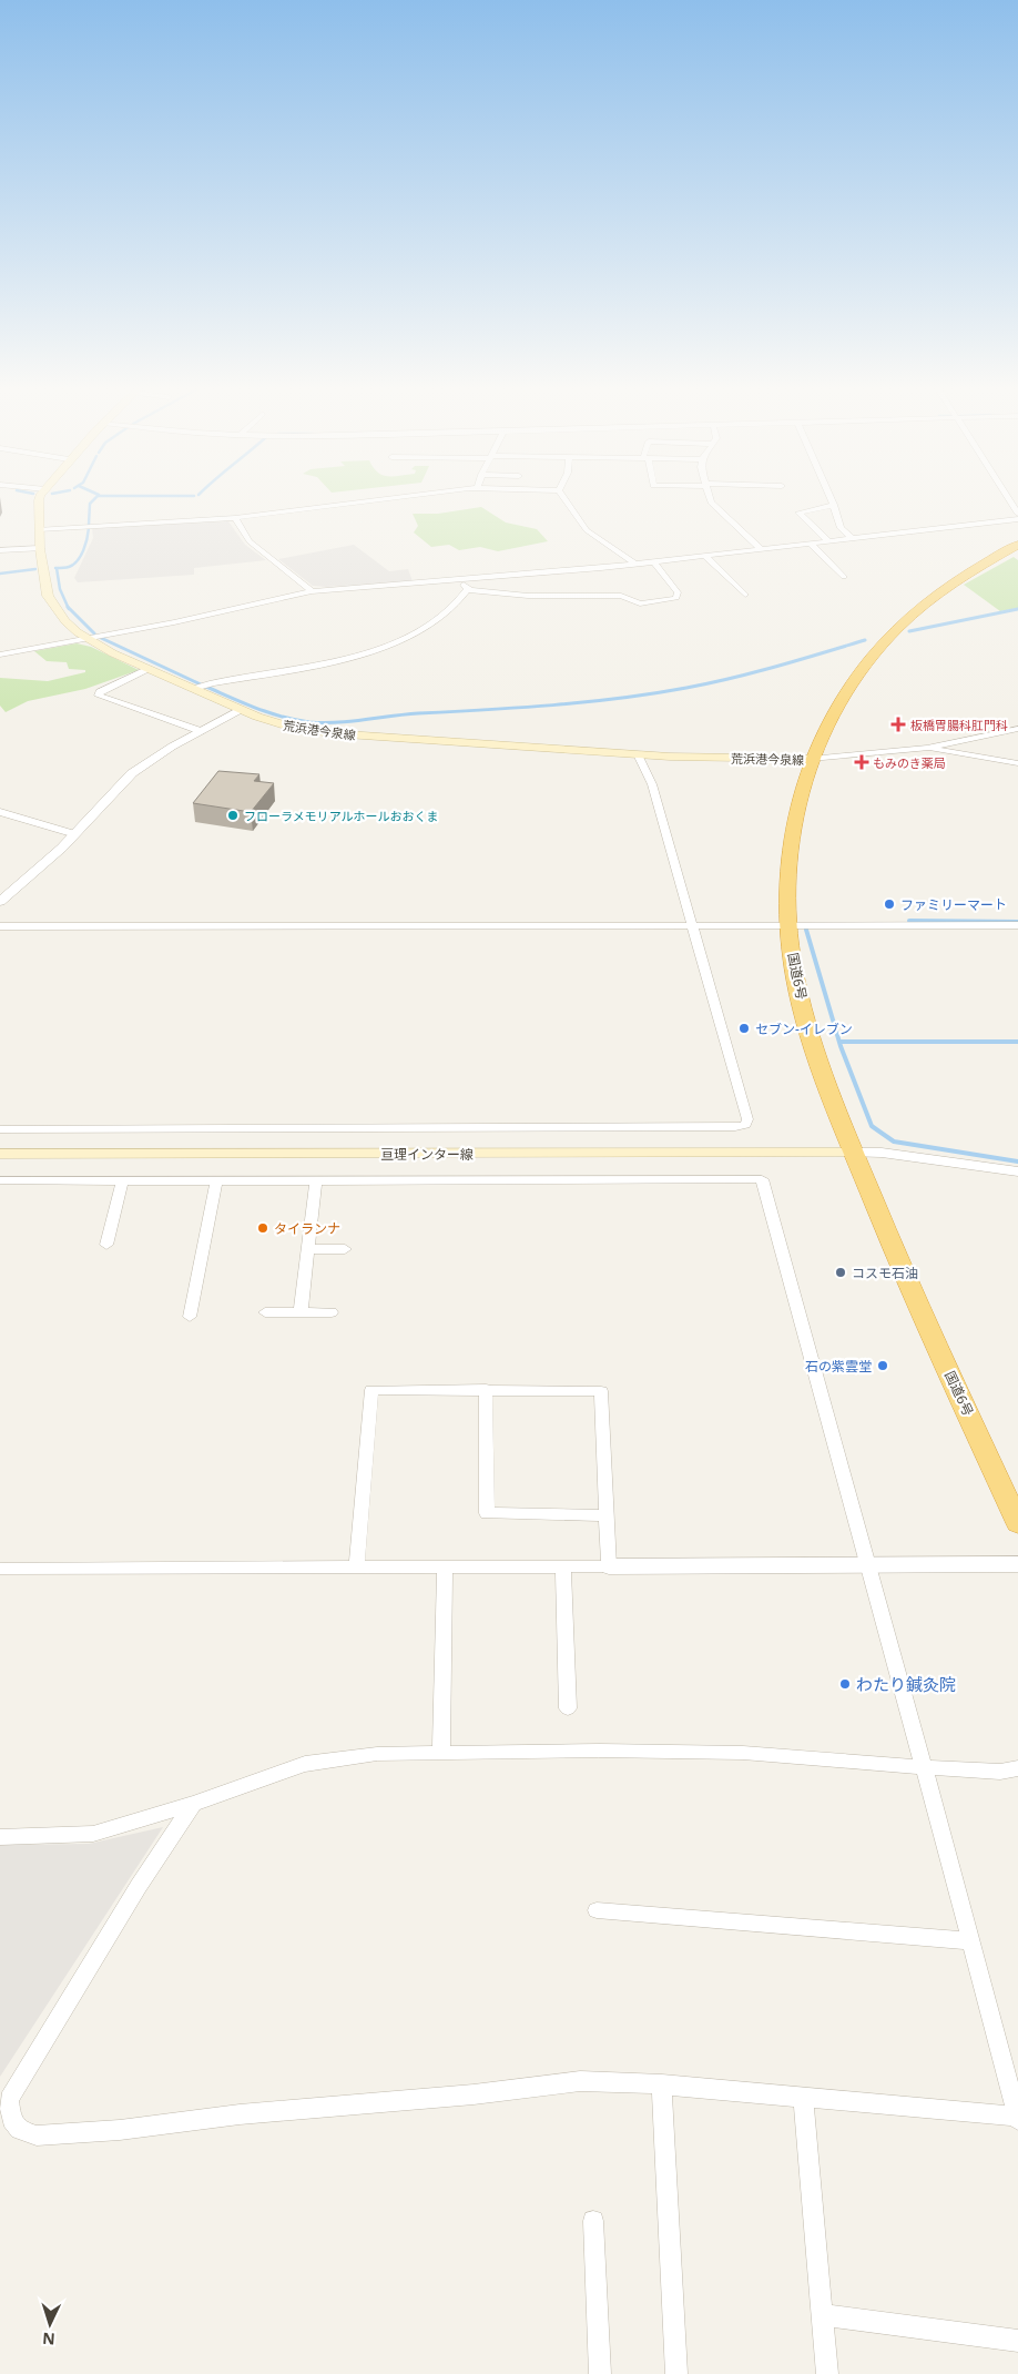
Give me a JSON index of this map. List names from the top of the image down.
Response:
{
  "streets": {
    "highway": ["国道6号"],
    "main road": ["荒浜港今泉線", "亘理インター線"]
  },
  "crossings": [
    ["荒浜港今泉線", "国道6号"],
    ["国道6号", "亘理インター線"]
  ],
  "places": {
    "health": ["板橋胃腸科肛門科", "もみのき薬局"],
    "other": [
      "フローラメモリアルホールおおくま",
      "ファミリーマート",
      "セブン-イレブン",
      "タイランナ",
      "コスモ石油",
      "石の紫雲堂",
      "わたり鍼灸院"
    ]
  },
  "north": "bottom"
}
